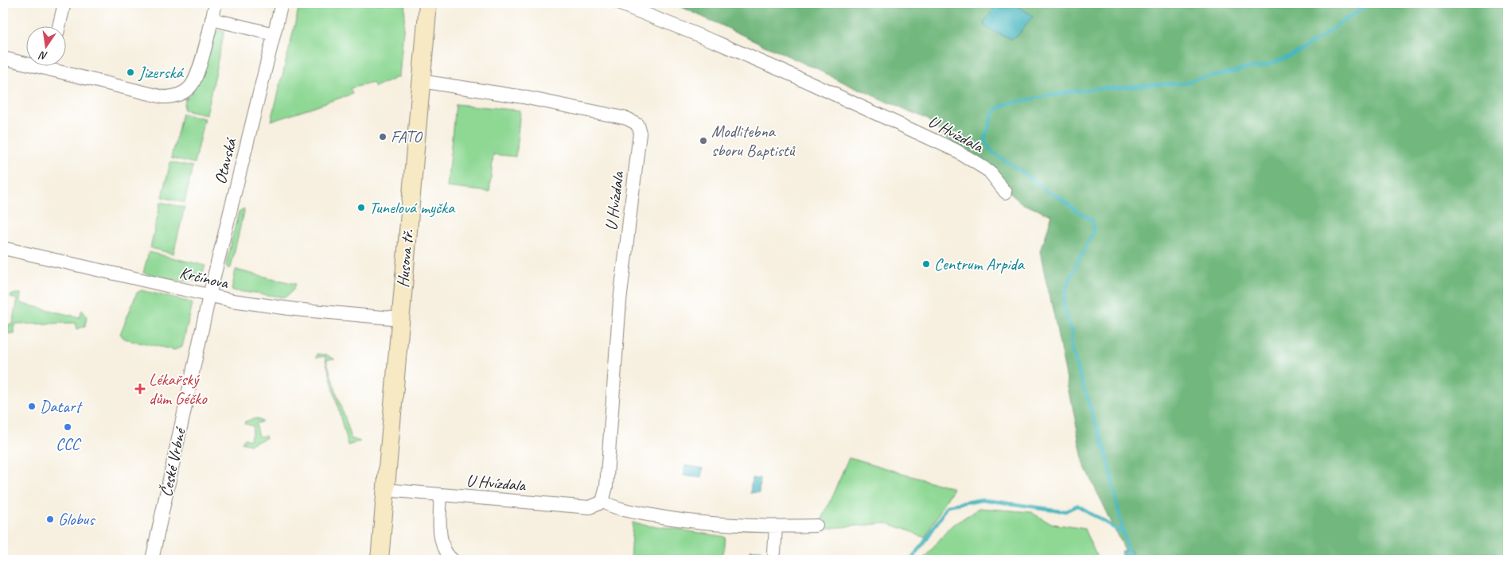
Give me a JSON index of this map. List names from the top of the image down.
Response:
{
  "streets": {
    "street": [
      "U Hvízdala",
      "Otavská",
      "Husova tř.",
      "Krčínova",
      "České Vrbné"
    ]
  },
  "crossings": [
    ["U Hvízdala", "Husova tř."],
    ["Otavská", "Krčínova"],
    ["Otavská", "České Vrbné"],
    ["Husova tř.", "Krčínova"],
    ["Krčínova", "České Vrbné"]
  ],
  "places": {
    "other": [
      "Jizerská",
      "FATO",
      "Modlitebna sboru Baptistů",
      "Tunelová myčka",
      "Centrum Arpida",
      "Datart",
      "CCC",
      "Globus"
    ],
    "health": ["Lékařský dům Géčko"]
  },
  "north": "bottom"
}
